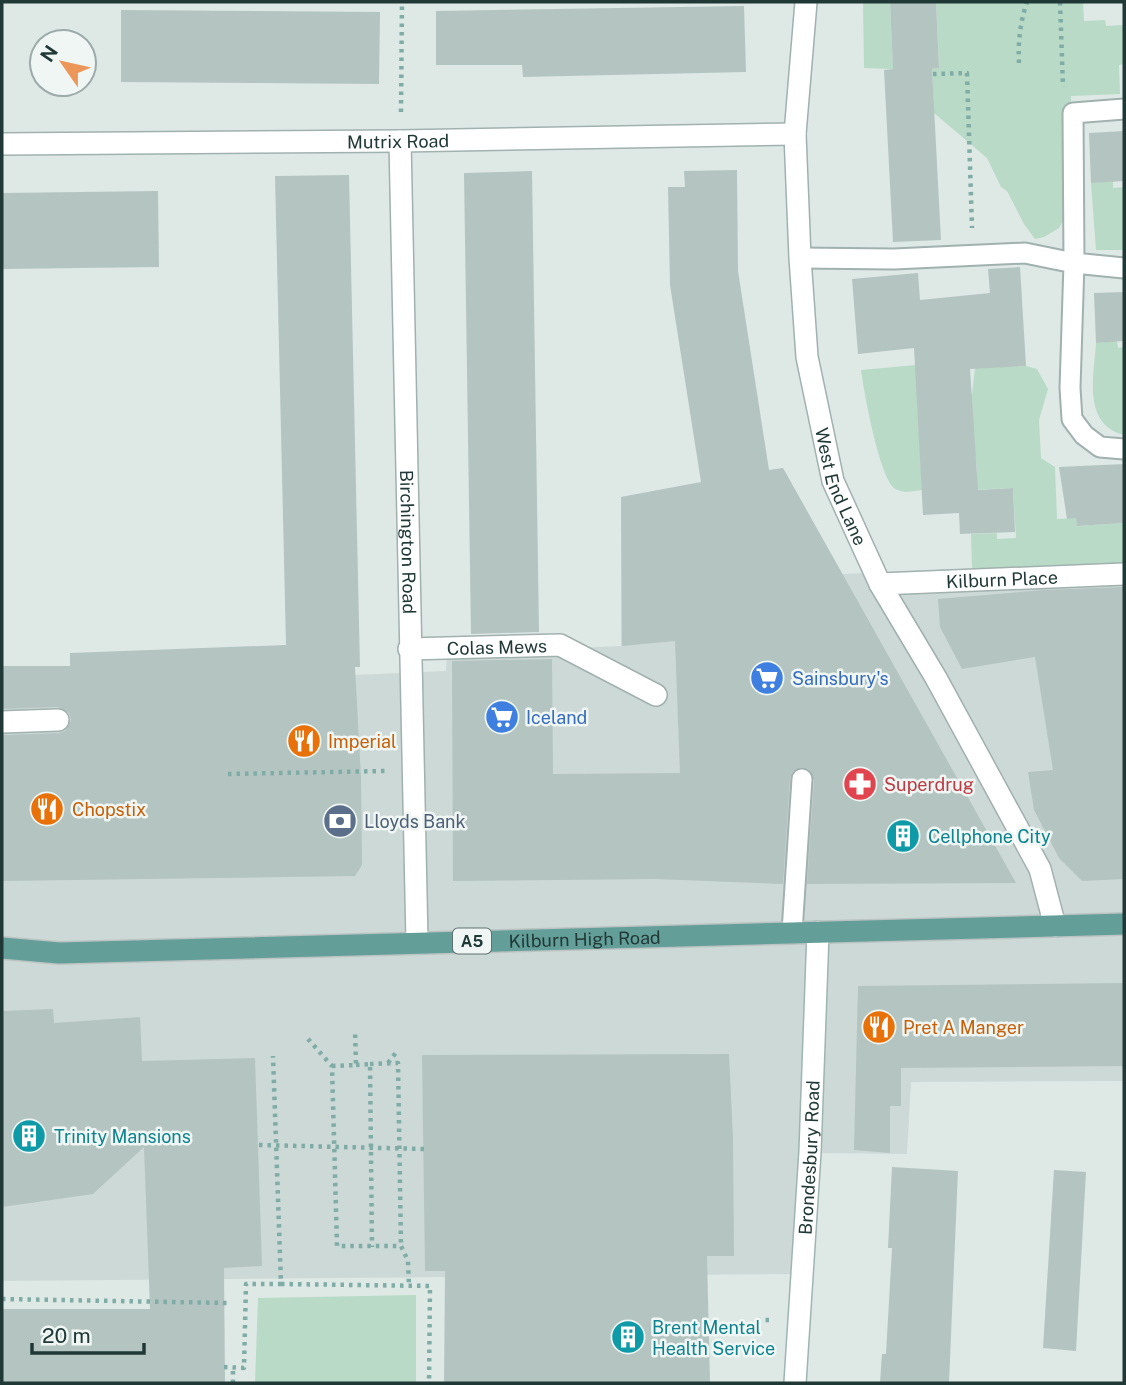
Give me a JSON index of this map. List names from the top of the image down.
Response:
{
  "streets": {
    "main road": ["Kilburn High Road", "A5"],
    "street": [
      "Mutrix Road",
      "West End Lane",
      "Birchington Road",
      "Kilburn Place",
      "Colas Mews",
      "Brondesbury Road"
    ]
  },
  "crossings": [
    ["Mutrix Road", "West End Lane"],
    ["Mutrix Road", "Birchington Road"],
    ["West End Lane", "Kilburn Place"],
    ["West End Lane", "Kilburn High Road"],
    ["Birchington Road", "Colas Mews"],
    ["Birchington Road", "Kilburn High Road"],
    ["Kilburn High Road", "Brondesbury Road"]
  ],
  "places": {
    "supermarket": ["Sainsbury's", "Iceland"],
    "restaurant": ["Imperial", "Chopstix", "Pret A Manger"],
    "pharmacy": ["Superdrug"],
    "bank": ["Lloyds Bank"],
    "building": ["Cellphone City", "Trinity Mansions", "Brent Mental Health Service"]
  },
  "scale_bar": "20 m",
  "north": "top left"
}
